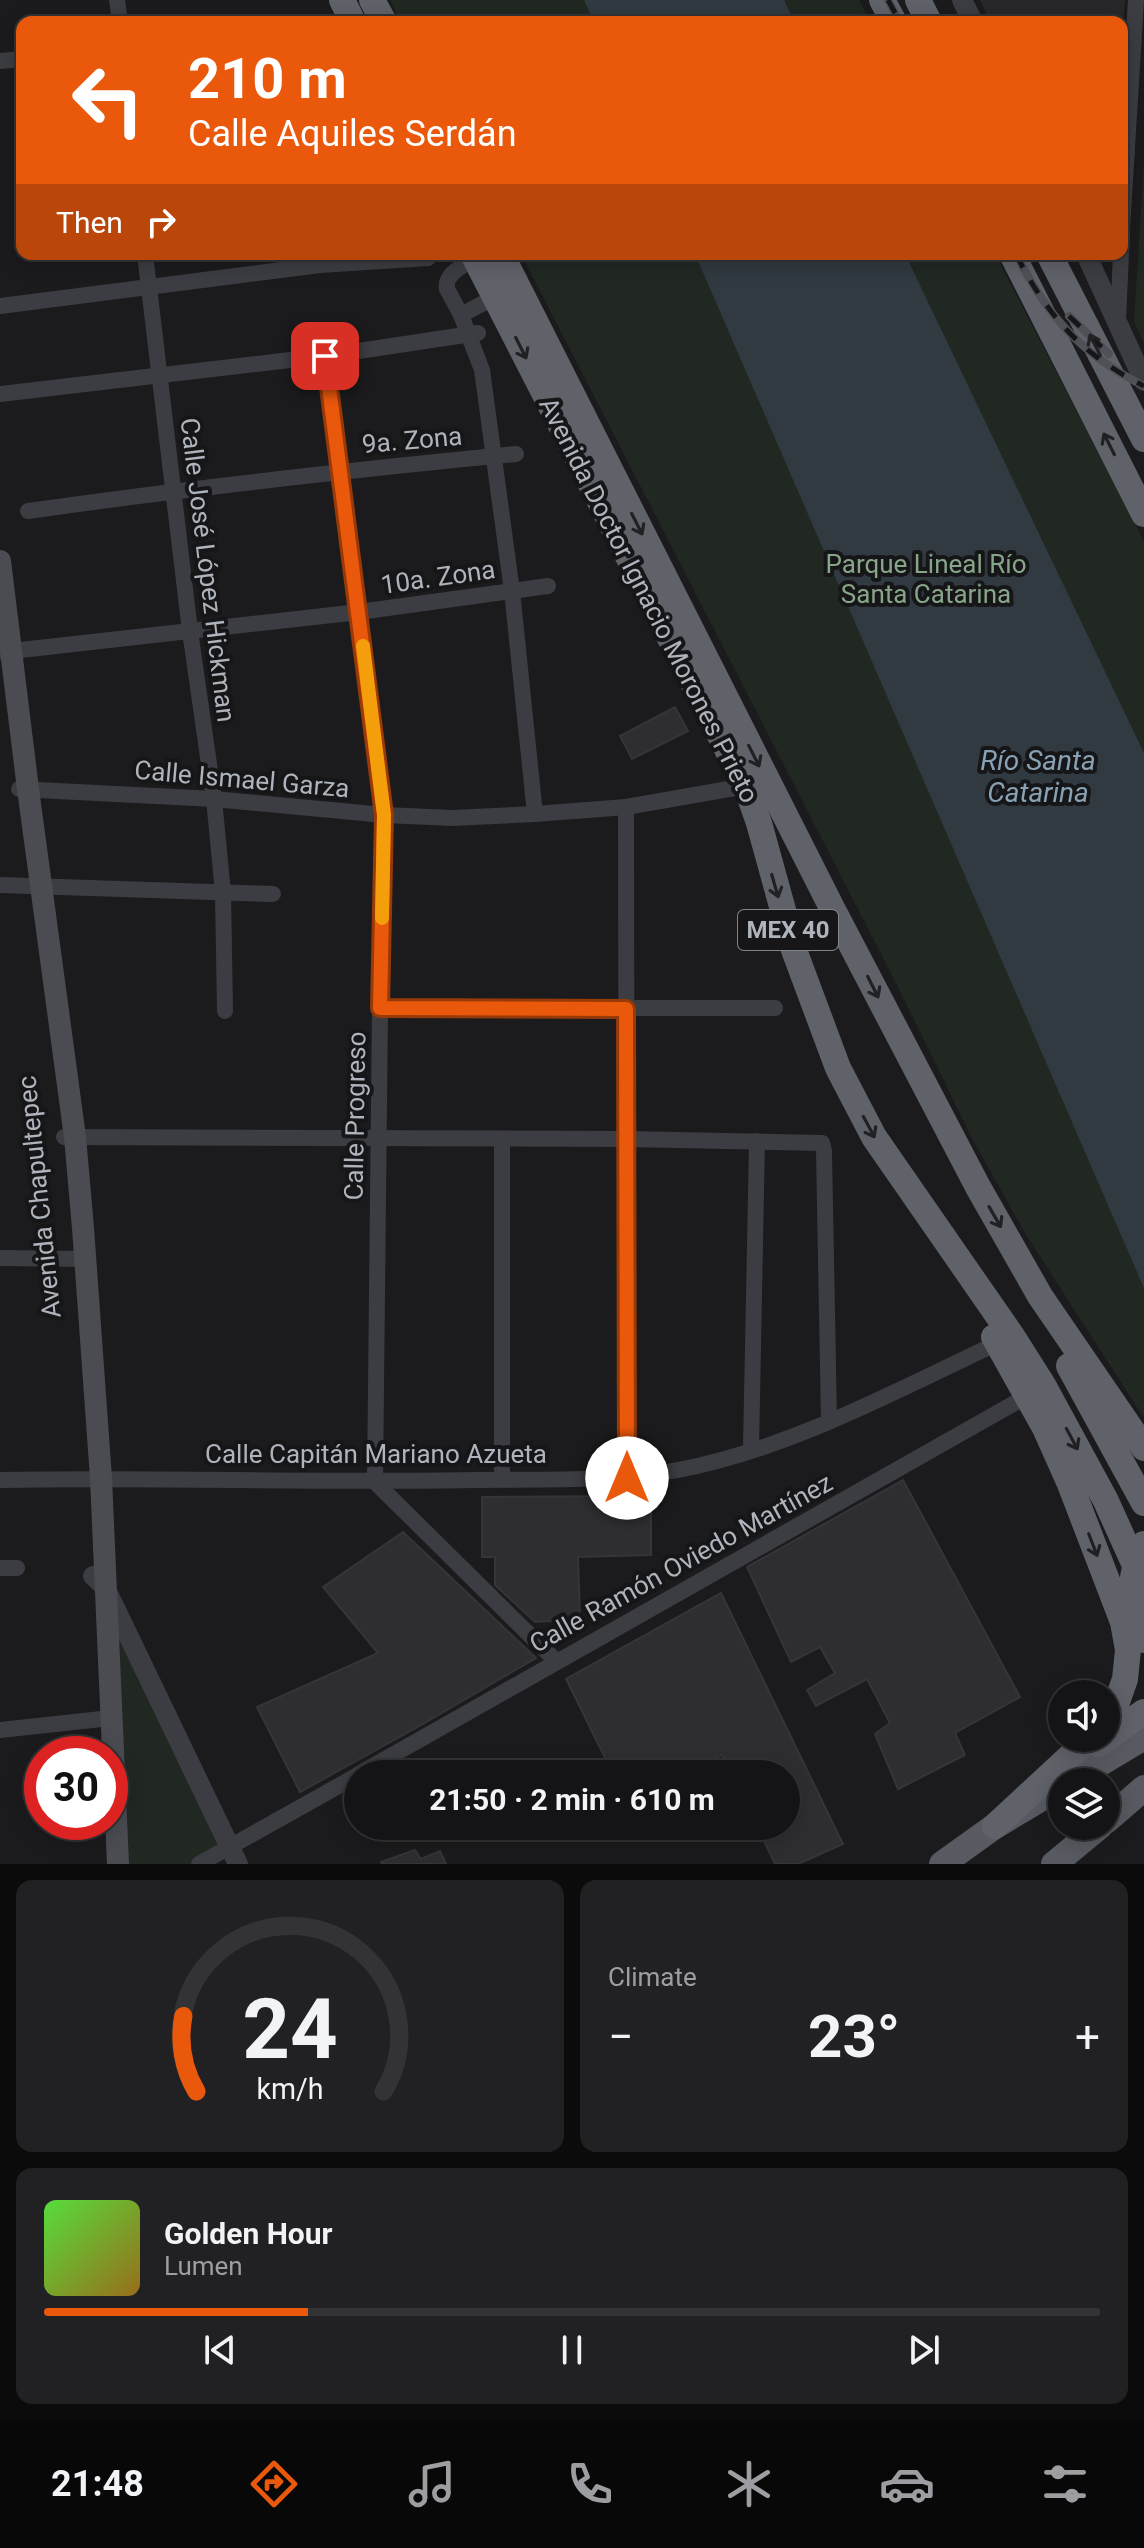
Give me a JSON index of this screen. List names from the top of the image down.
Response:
{
  "streets": {
    "highway": ["Avenida Doctor Ignacio Morones Prieto", "MEX 40"],
    "main road": ["Avenida Chapultepec"],
    "street": [
      "9a. Zona",
      "Calle José López Hickman",
      "10a. Zona",
      "Calle Ismael Garza",
      "Calle Progreso",
      "Calle Capitán Mariano Azueta",
      "Calle Ramón Oviedo Martínez"
    ]
  },
  "crossings": [
    ["9a. Zona", "Calle José López Hickman"],
    ["9a. Zona", "Calle Progreso"],
    ["Calle José López Hickman", "10a. Zona"],
    ["Calle José López Hickman", "Calle Ismael Garza"],
    ["10a. Zona", "Calle Progreso"],
    ["10a. Zona", "Avenida Chapultepec"],
    ["Avenida Doctor Ignacio Morones Prieto", "Calle Ismael Garza"],
    ["Avenida Doctor Ignacio Morones Prieto", "Calle Capitán Mariano Azueta"],
    ["Calle Ismael Garza", "Calle Progreso"],
    ["Calle Ismael Garza", "Avenida Chapultepec"],
    ["Calle Progreso", "Calle Capitán Mariano Azueta"],
    ["Avenida Chapultepec", "Calle Capitán Mariano Azueta"]
  ],
  "one_way": ["Avenida Doctor Ignacio Morones Prieto"],
  "water": ["Río Santa Catarina"],
  "parks": ["Parque Lineal Río Santa Catarina"],
  "page": {
    "turn": ["210 m", "Calle Aquiles Serdán"],
    "then": "Then",
    "limit": "30",
    "trip": "21:50 · 2 min · 610 m",
    "tile": "Climate",
    "heat": ["−", "23°", "+"],
    "song": ["Golden Hour", "Lumen"],
    "tabs": "21:48",
    "gauge": ["24", "km/h"]
  }
}
